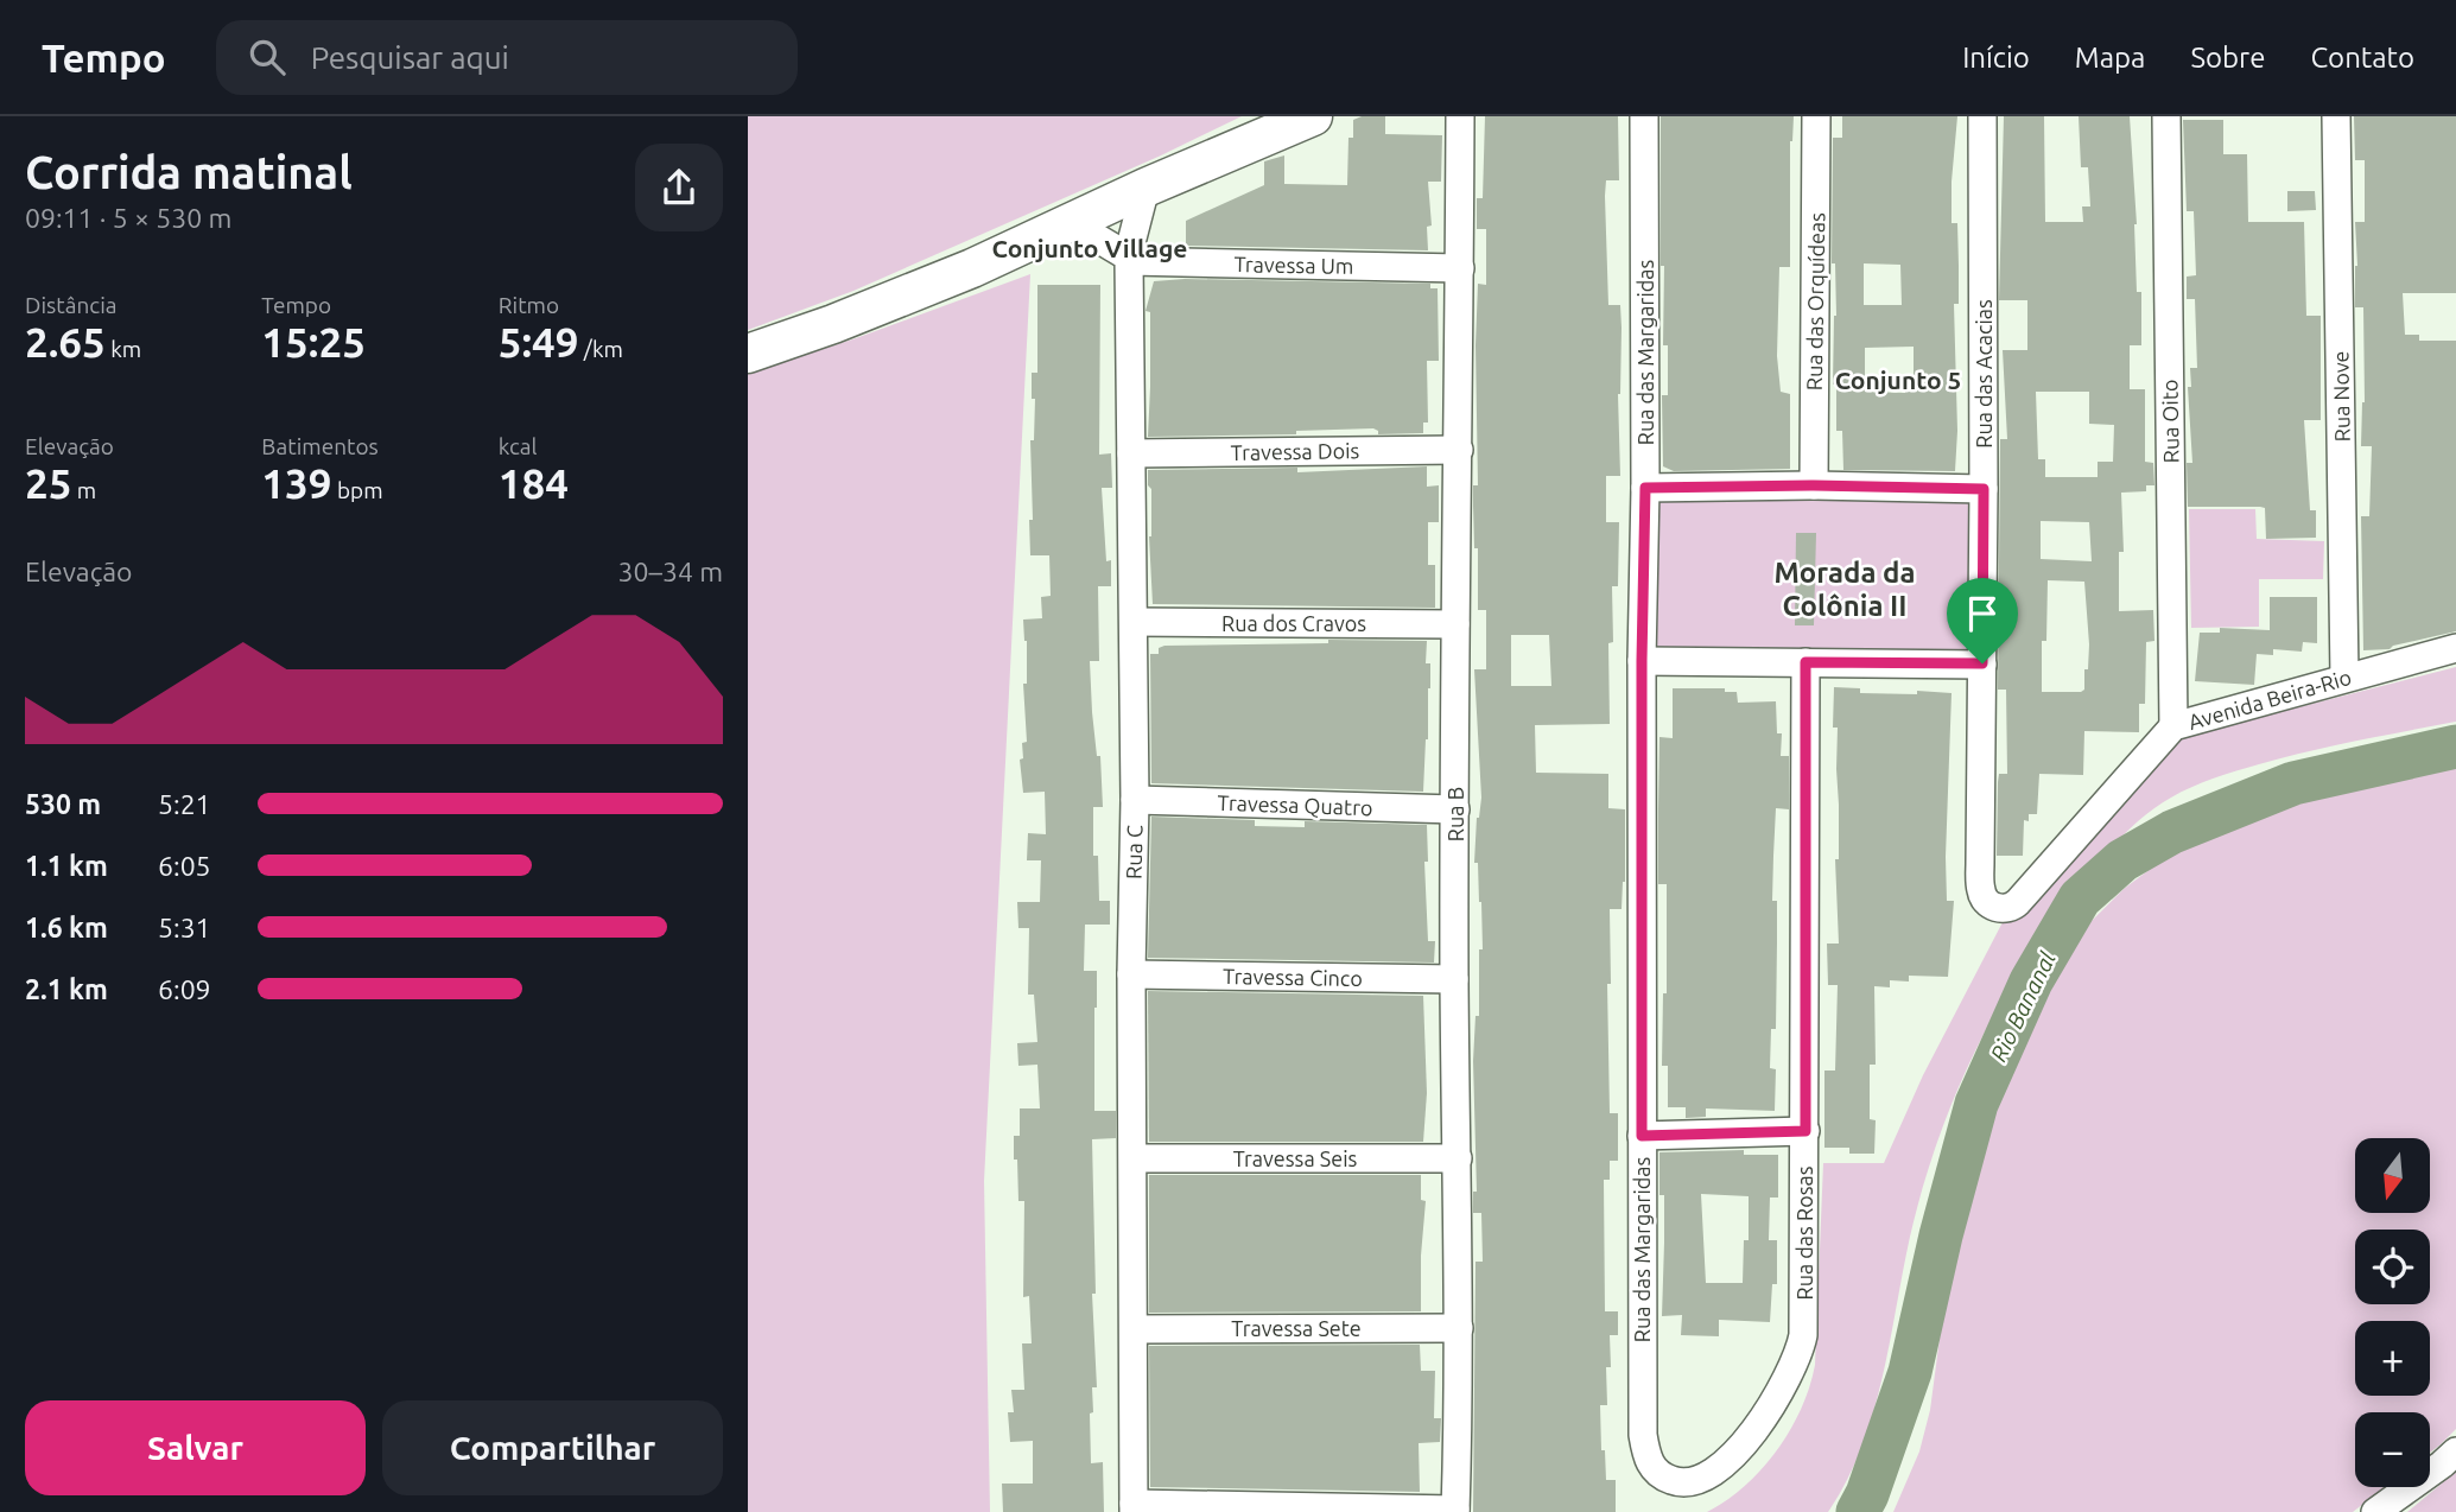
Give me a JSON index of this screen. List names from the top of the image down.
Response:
{
  "streets": {
    "street": [
      "Travessa Um",
      "Rua das Orquídeas",
      "Rua das Margaridas",
      "Rua das Acacias",
      "Rua Nove",
      "Rua Oito",
      "Travessa Dois",
      "Rua dos Cravos",
      "Avenida Beira-Rio",
      "Travessa Quatro",
      "Rua B",
      "Rua C",
      "Travessa Cinco",
      "Travessa Seis",
      "Rua das Rosas",
      "Travessa Sete"
    ]
  },
  "crossings": [
    ["Travessa Um", "Rua B"],
    ["Travessa Um", "Rua C"],
    ["Rua das Margaridas", "Rua das Rosas"],
    ["Rua das Acacias", "Avenida Beira-Rio"],
    ["Rua Nove", "Avenida Beira-Rio"],
    ["Rua Oito", "Avenida Beira-Rio"],
    ["Travessa Dois", "Rua B"],
    ["Travessa Dois", "Rua C"],
    ["Rua dos Cravos", "Rua B"],
    ["Rua dos Cravos", "Rua C"],
    ["Travessa Quatro", "Rua B"],
    ["Travessa Quatro", "Rua C"],
    ["Rua B", "Travessa Cinco"],
    ["Rua B", "Travessa Seis"],
    ["Rua B", "Travessa Sete"],
    ["Rua C", "Travessa Cinco"],
    ["Rua C", "Travessa Seis"],
    ["Rua C", "Travessa Sete"]
  ],
  "districts": ["Conjunto Village", "Conjunto 5", "Morada da Colônia II"],
  "water": ["Rio Bananal"],
  "north": "bottom",
  "page": {
    "header": "Tempo",
    "search": "Pesquisar aqui",
    "nav": [
      "Início",
      "Mapa",
      "Sobre",
      "Contato"
    ],
    "heading": ["Corrida matinal", "09:11 · 5 × 530 m"],
    "stats": [
      ["Distância", "2.65 km"],
      ["Tempo", "15:25"],
      ["Ritmo", "5:49 /km"],
      ["Elevação", "25 m"],
      ["Batimentos", "139 bpm"],
      ["kcal", "184"]
    ],
    "chart": ["Elevação", "30–34 m"],
    "list": [
      {
        "name": "530 m",
        "note": "5:21"
      },
      {
        "name": "1.1 km",
        "note": "6:05"
      },
      {
        "name": "1.6 km",
        "note": "5:31"
      },
      {
        "name": "2.1 km",
        "note": "6:09"
      }
    ],
    "map_buttons": ["+", "−"],
    "buttons": ["Salvar", "Compartilhar"]
  }
}
